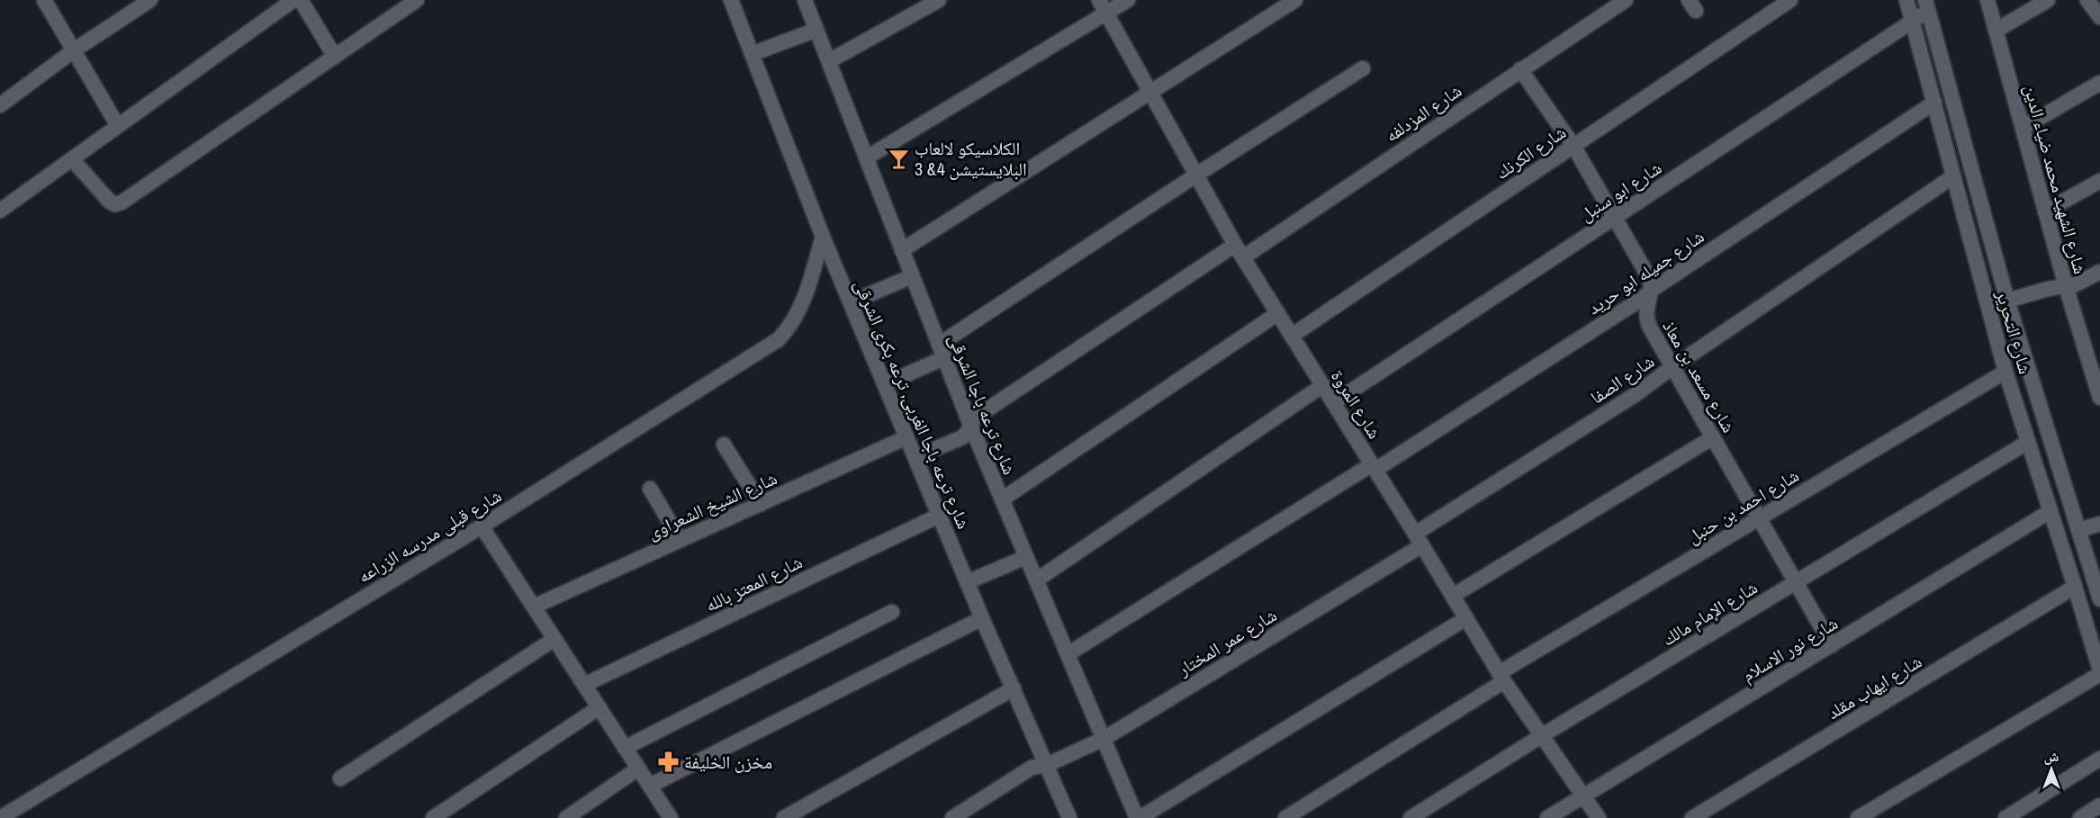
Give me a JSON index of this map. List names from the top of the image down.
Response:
{
  "streets": {
    "street": [
      "شارع المزدلفه",
      "شارع الكرنك",
      "شارع الشهيد محمد ضياء الدين",
      "شارع ابو سنبل",
      "شارع جميله ابو حريد",
      "شارع التحرير",
      "شارع مسعد بن معاذ",
      "شارع الصفا",
      "شارع ترعه باجا الغربى, ترعه بكرى الشرقى",
      "شارع ترعه باجا الشرقى",
      "شارع المروة",
      "شارع الشيخ الشعراوى",
      "شارع احمد بن حنبل",
      "شارع قبلى مدرسه الزراعه",
      "شارع المعتز بالله",
      "شارع الإمام مالك",
      "شارع عمر المختار",
      "شارع نور الاسلام",
      "شارع ايهاب مقلد"
    ]
  },
  "crossings": [
    ["شارع المزدلفه", "شارع ترعه باجا الغربى, ترعه بكرى الشرقى"],
    ["شارع المزدلفه", "شارع ترعه باجا الشرقى"],
    ["شارع المزدلفه", "شارع المروة"],
    ["شارع الكرنك", "شارع المروة"],
    ["شارع ابو سنبل", "شارع التحرير"],
    ["شارع ابو سنبل", "شارع المروة"],
    ["شارع جميله ابو حريد", "شارع التحرير"],
    ["شارع جميله ابو حريد", "شارع مسعد بن معاذ"],
    ["شارع جميله ابو حريد", "شارع ترعه باجا الشرقى"],
    ["شارع جميله ابو حريد", "شارع المروة"],
    ["شارع التحرير", "شارع الصفا"],
    ["شارع التحرير", "شارع احمد بن حنبل"],
    ["شارع التحرير", "شارع الإمام مالك"],
    ["شارع التحرير", "شارع نور الاسلام"],
    ["شارع التحرير", "شارع ايهاب مقلد"],
    ["شارع مسعد بن معاذ", "شارع الصفا"],
    ["شارع مسعد بن معاذ", "شارع احمد بن حنبل"],
    ["شارع مسعد بن معاذ", "شارع الإمام مالك"],
    ["شارع مسعد بن معاذ", "شارع نور الاسلام"],
    ["شارع الصفا", "شارع المروة"],
    ["شارع الصفا", "شارع عمر المختار"],
    ["شارع ترعه باجا الغربى, ترعه بكرى الشرقى", "شارع الشيخ الشعراوى"],
    ["شارع ترعه باجا الغربى, ترعه بكرى الشرقى", "شارع قبلى مدرسه الزراعه"],
    ["شارع ترعه باجا الغربى, ترعه بكرى الشرقى", "شارع المعتز بالله"],
    ["شارع ترعه باجا الغربى, ترعه بكرى الشرقى", "شارع عمر المختار"],
    ["شارع ترعه باجا الشرقى", "شارع عمر المختار"],
    ["شارع المروة", "شارع احمد بن حنبل"],
    ["شارع المروة", "شارع الإمام مالك"],
    ["شارع المروة", "شارع عمر المختار"],
    ["شارع المروة", "شارع نور الاسلام"]
  ],
  "places": {
    "bar": ["الكلاسيكو لالعاب البلايستيشن 4& 3"],
    "pharmacy": ["مخزن الخليفة"]
  },
  "north": "top"
}
